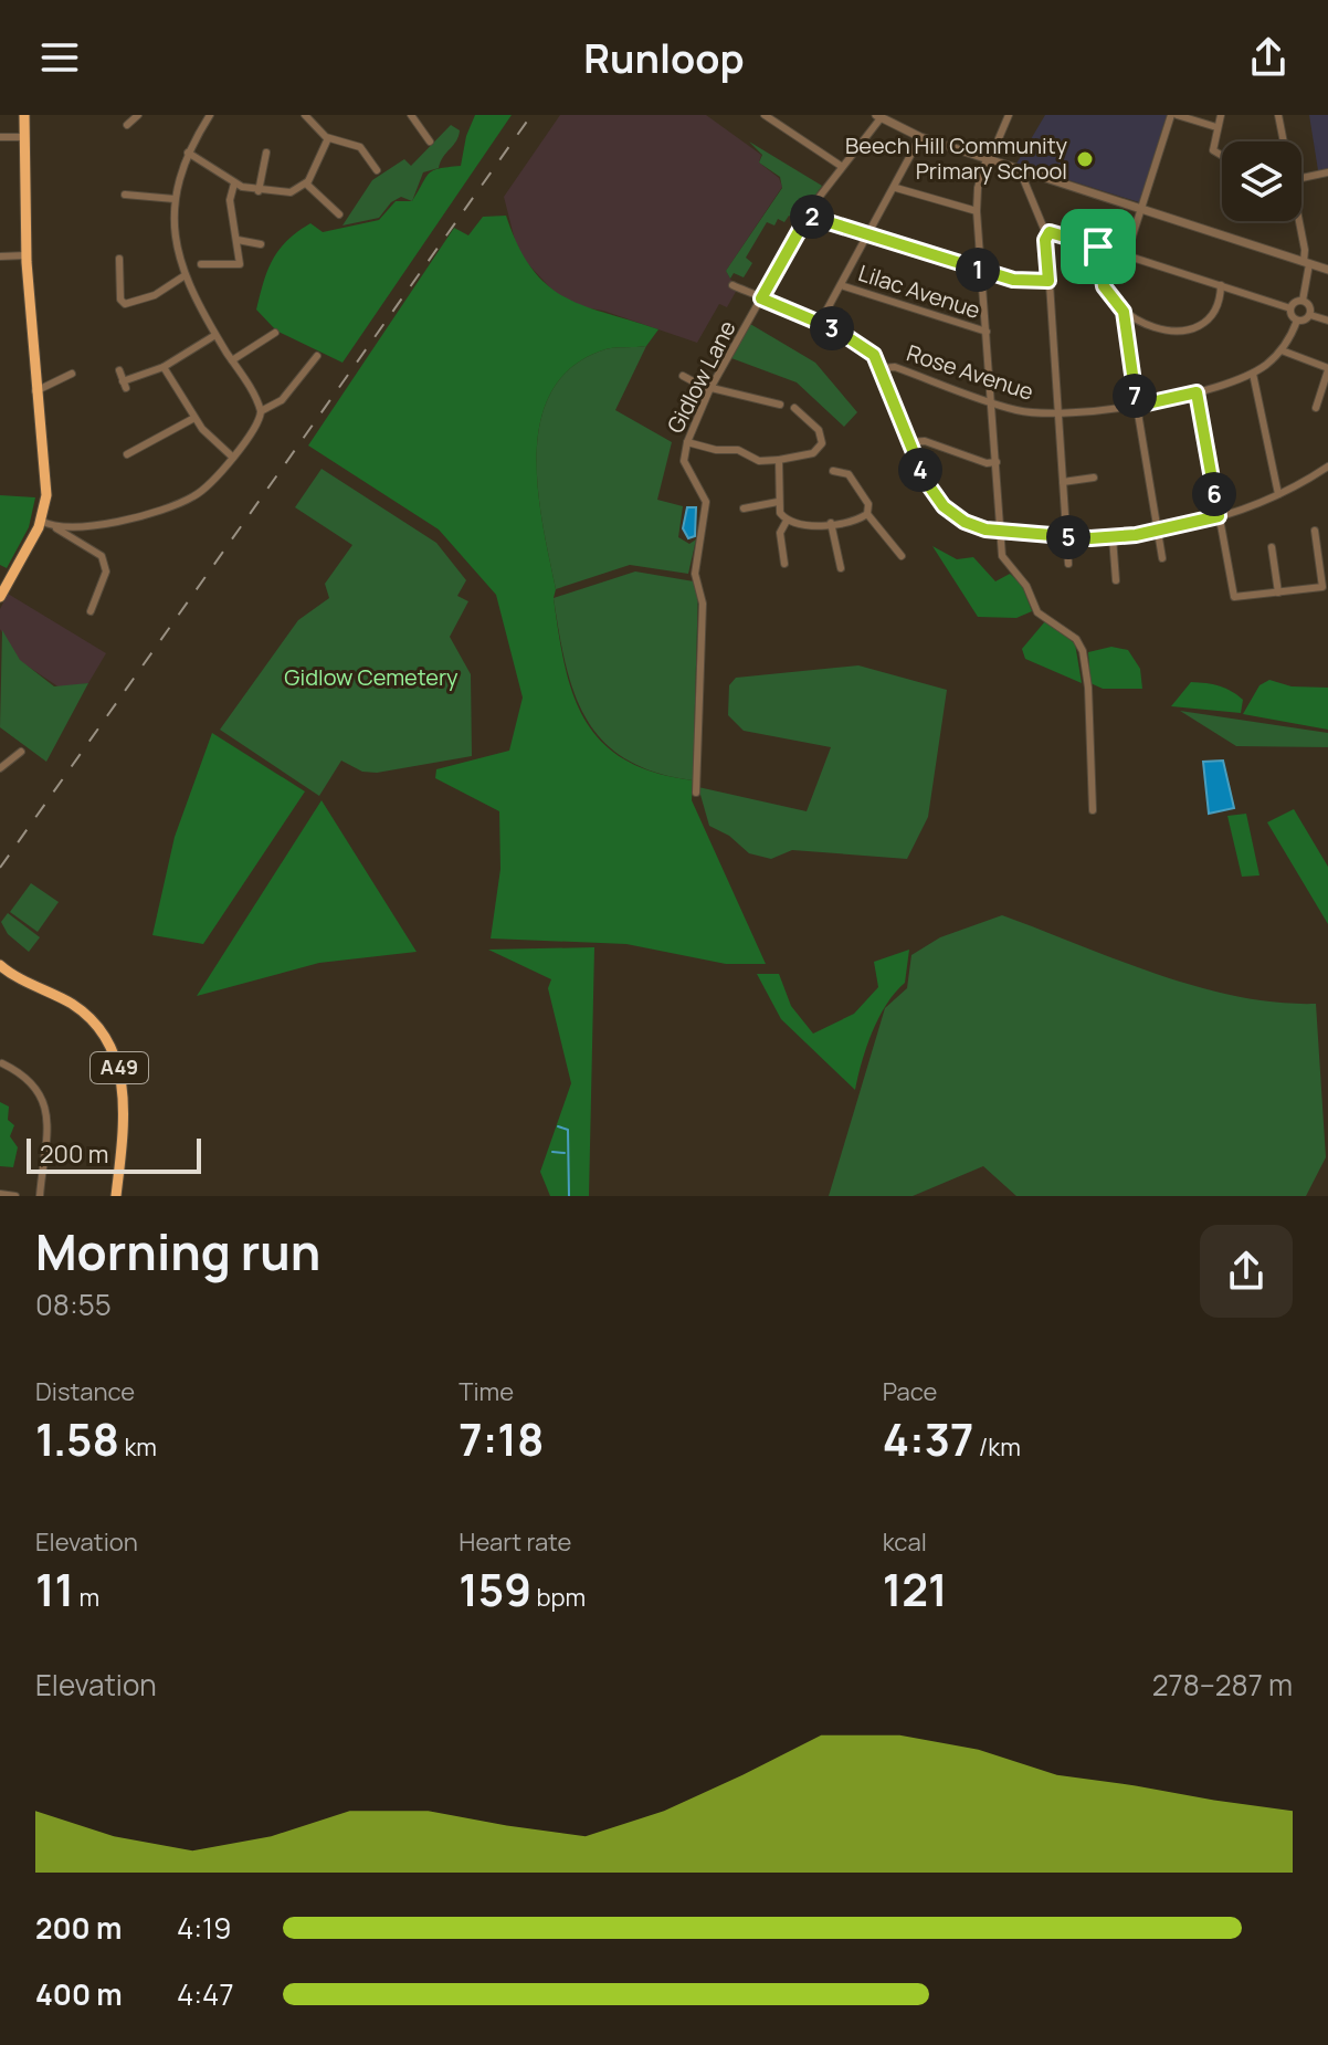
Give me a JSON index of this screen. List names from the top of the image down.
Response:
{
  "streets": {
    "highway": ["A49"],
    "street": ["Lilac Avenue", "Rose Avenue", "Gidlow Lane"]
  },
  "crossings": [
    ["Rose Avenue", "Gidlow Lane"]
  ],
  "parks": ["Gidlow Cemetery"],
  "places": ["Beech Hill Community Primary School"],
  "scale_bar": "200 m",
  "page": {
    "header": "Runloop",
    "pins": [
      "2",
      "1",
      "3",
      "7",
      "4",
      "6",
      "5"
    ],
    "scale": "200 m",
    "heading": ["Morning run", "08:55"],
    "stats": [
      ["Distance", "1.58 km"],
      ["Time", "7:18"],
      ["Pace", "4:37 /km"],
      ["Elevation", "11 m"],
      ["Heart rate", "159 bpm"],
      ["kcal", "121"]
    ],
    "chart": ["Elevation", "278–287 m"],
    "list": [
      {
        "name": "200 m",
        "note": "4:19"
      },
      {
        "name": "400 m",
        "note": "4:47"
      }
    ]
  }
}
